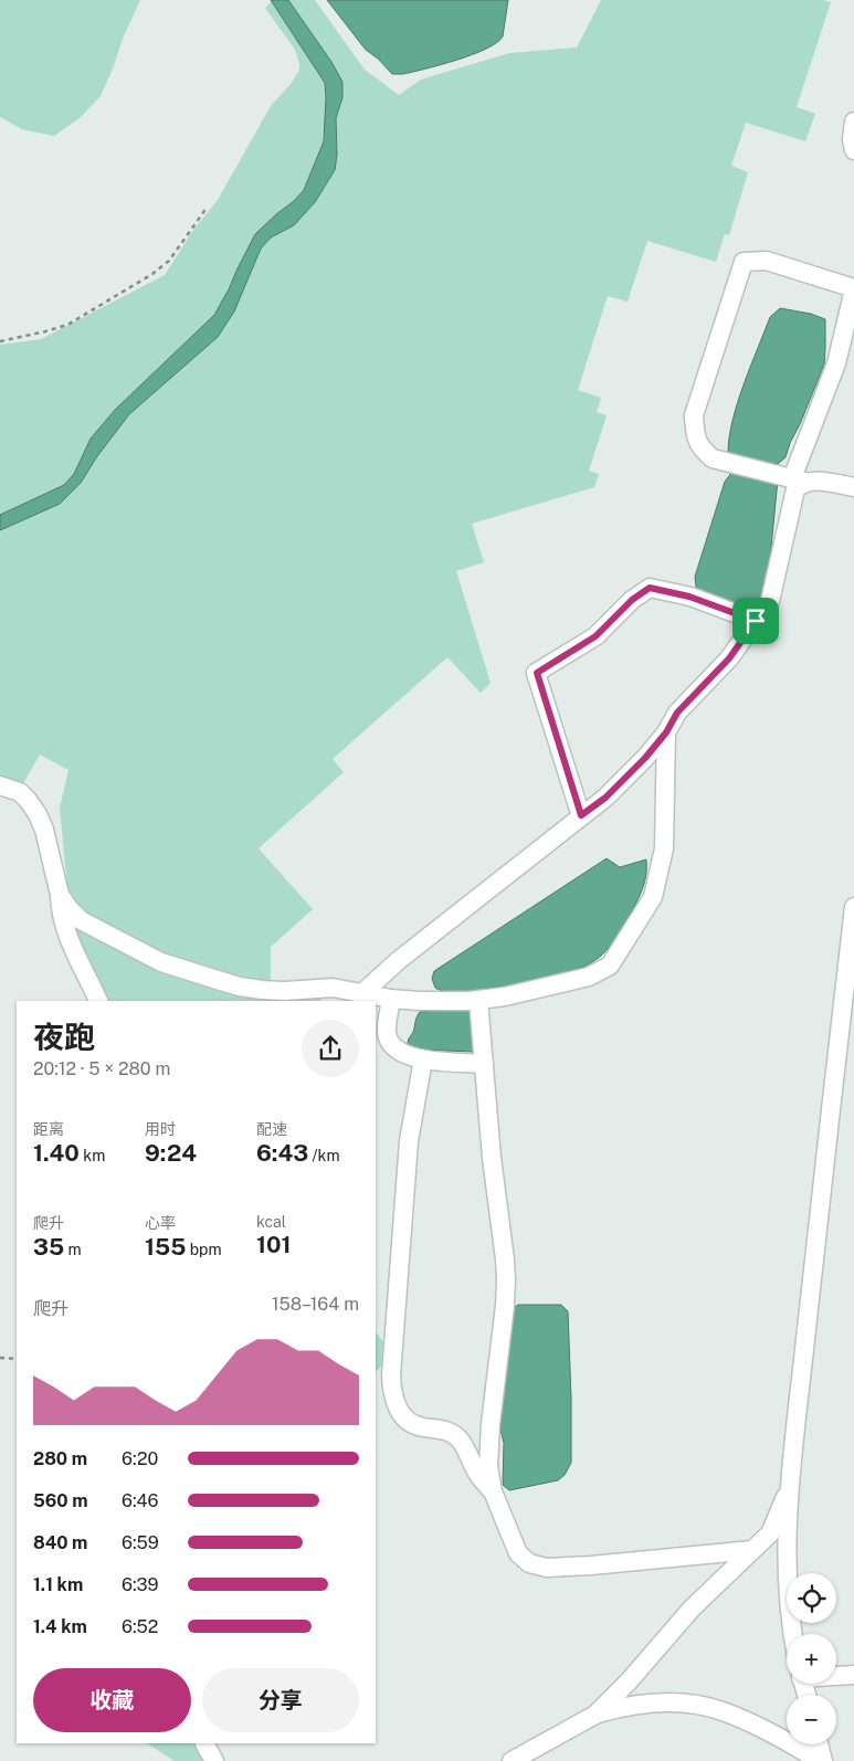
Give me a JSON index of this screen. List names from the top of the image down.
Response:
{
  "page": {
    "heading": ["夜跑", "20:12 · 5 × 280 m"],
    "stats": [
      ["距离", "1.40 km"],
      ["用时", "9:24"],
      ["配速", "6:43 /km"],
      ["爬升", "35 m"],
      ["心率", "155 bpm"],
      ["kcal", "101"]
    ],
    "chart": ["爬升", "158–164 m"],
    "list": [
      {
        "name": "280 m",
        "note": "6:20"
      },
      {
        "name": "560 m",
        "note": "6:46"
      },
      {
        "name": "840 m",
        "note": "6:59"
      },
      {
        "name": "1.1 km",
        "note": "6:39"
      },
      {
        "name": "1.4 km",
        "note": "6:52"
      }
    ],
    "map_buttons": ["+", "−"],
    "buttons": ["收藏", "分享"]
  }
}
